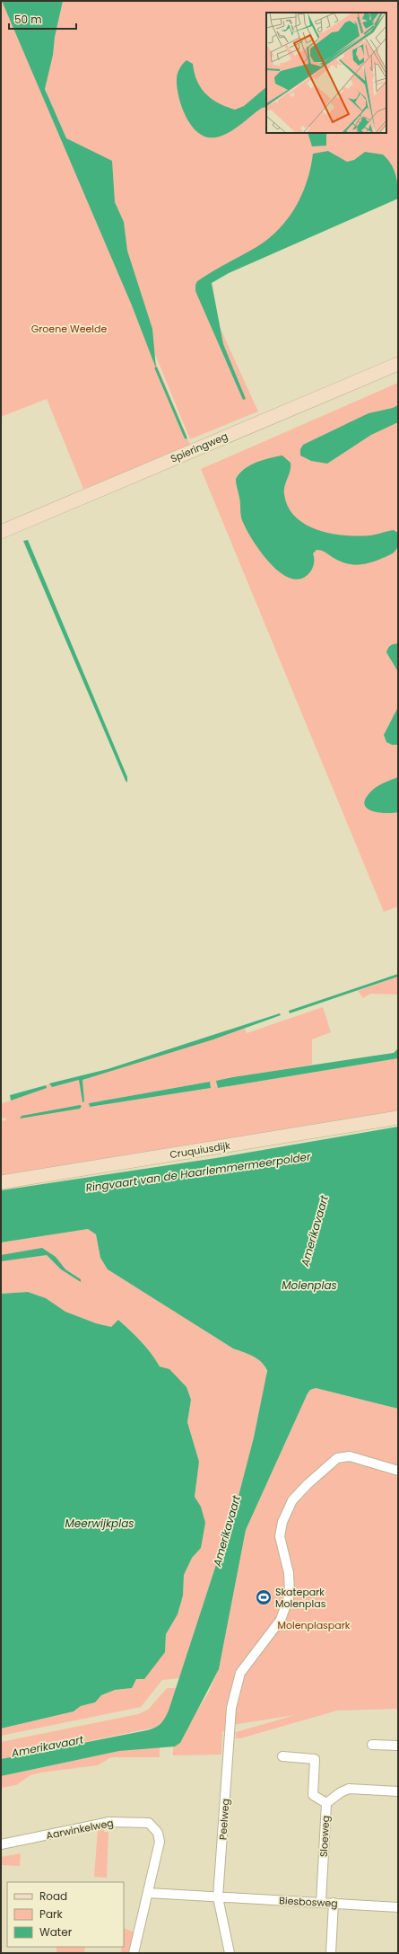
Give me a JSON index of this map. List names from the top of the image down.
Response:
{
  "streets": {
    "street": [
      "Spieringweg",
      "Cruquiusdijk",
      "Peelweg",
      "Aarwinkelweg",
      "Sloeweg",
      "Biesbosweg"
    ]
  },
  "crossings": [
    ["Peelweg", "Biesbosweg"],
    ["Sloeweg", "Biesbosweg"]
  ],
  "water": [
    "Ringvaart van de Haarlemmermeerpolder",
    "Amerikavaart",
    "Molenplas",
    "Meerwijkplas"
  ],
  "parks": ["Groene Weelde", "Molenplaspark"],
  "places": {
    "sports": ["Skatepark Molenplas"]
  },
  "legend": ["Road", "Park", "Water"],
  "scale_bar": "50 m"
}
